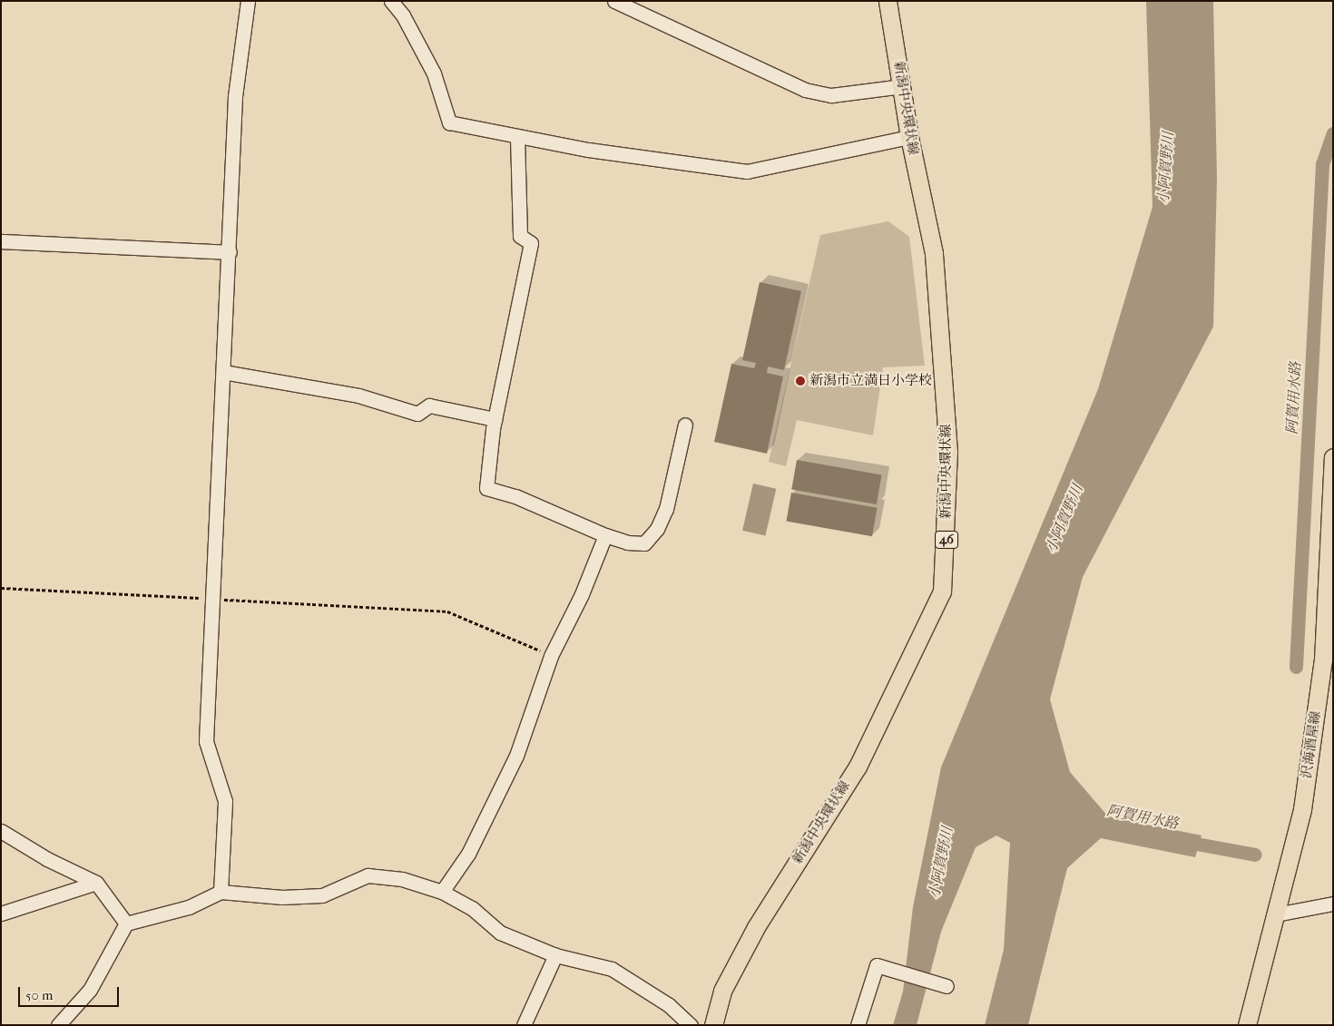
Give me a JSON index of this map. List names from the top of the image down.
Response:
{
  "streets": {
    "main road": ["新潟中央環状線", "46", "沢海酒屋線"]
  },
  "water": ["小阿賀野川", "阿賀用水路"],
  "places": ["新潟市立満日小学校"],
  "scale_bar": "50 m"
}
